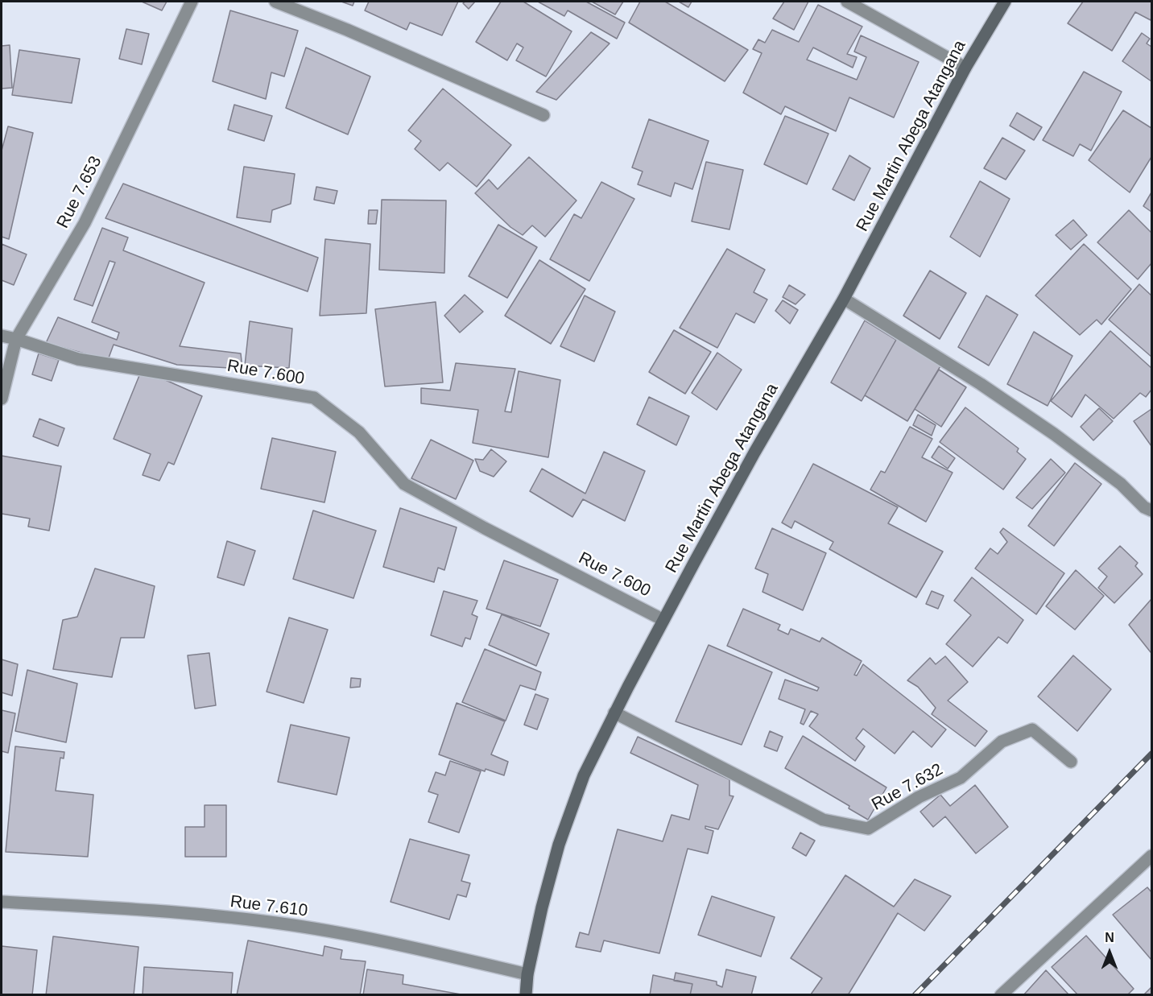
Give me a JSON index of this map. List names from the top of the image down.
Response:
{
  "streets": {
    "main road": ["Rue Martin Abega Atangana"],
    "street": [
      "Rue 7.653",
      "Rue 7.600",
      "Rue 7.632",
      "Rue 7.610"
    ]
  },
  "crossings": [
    ["Rue Martin Abega Atangana", "Rue 7.600"],
    ["Rue Martin Abega Atangana", "Rue 7.632"],
    ["Rue Martin Abega Atangana", "Rue 7.610"],
    ["Rue 7.653", "Rue 7.600"]
  ],
  "north": "top"
}
